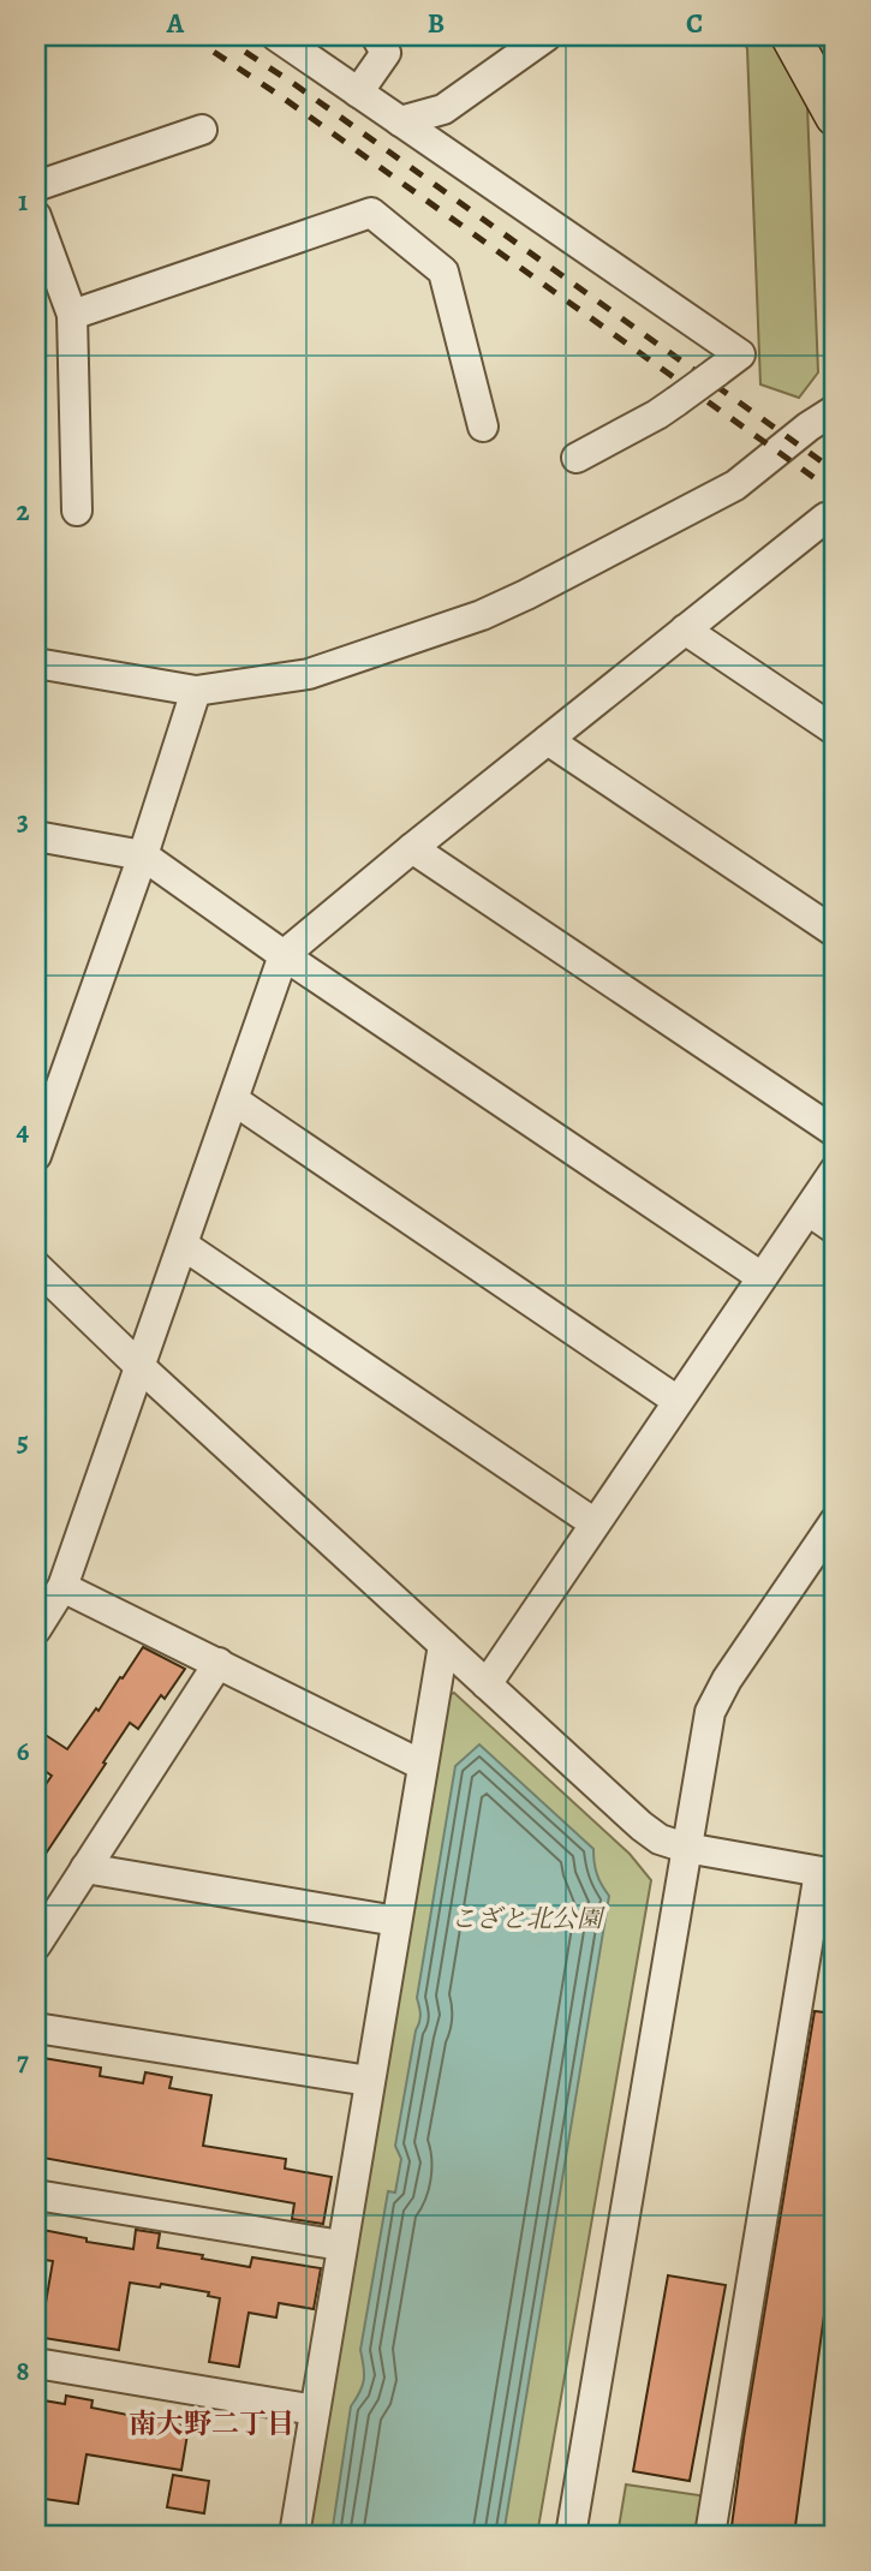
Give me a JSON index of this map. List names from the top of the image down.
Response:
{
  "districts": ["南大野二丁目"],
  "parks": ["こざと北公園"],
  "grid": {
    "columns": ["A", "B", "C"],
    "rows": [
      "1",
      "2",
      "3",
      "4",
      "5",
      "6",
      "7",
      "8"
    ]
  }
}
